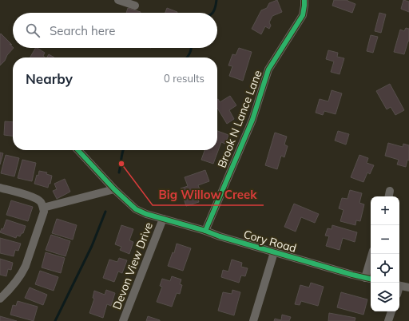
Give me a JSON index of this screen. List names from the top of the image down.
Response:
{
  "streets": {
    "street": ["Brook N Lance Lane", "Cory Road", "Devon View Drive"]
  },
  "crossings": [
    ["Brook N Lance Lane", "Cory Road"],
    ["Cory Road", "Devon View Drive"]
  ],
  "places": ["Big Willow Creek"],
  "page": {
    "search": "Search here",
    "heading": ["Nearby", "0 results"],
    "map_buttons": ["+", "−"]
  }
}
